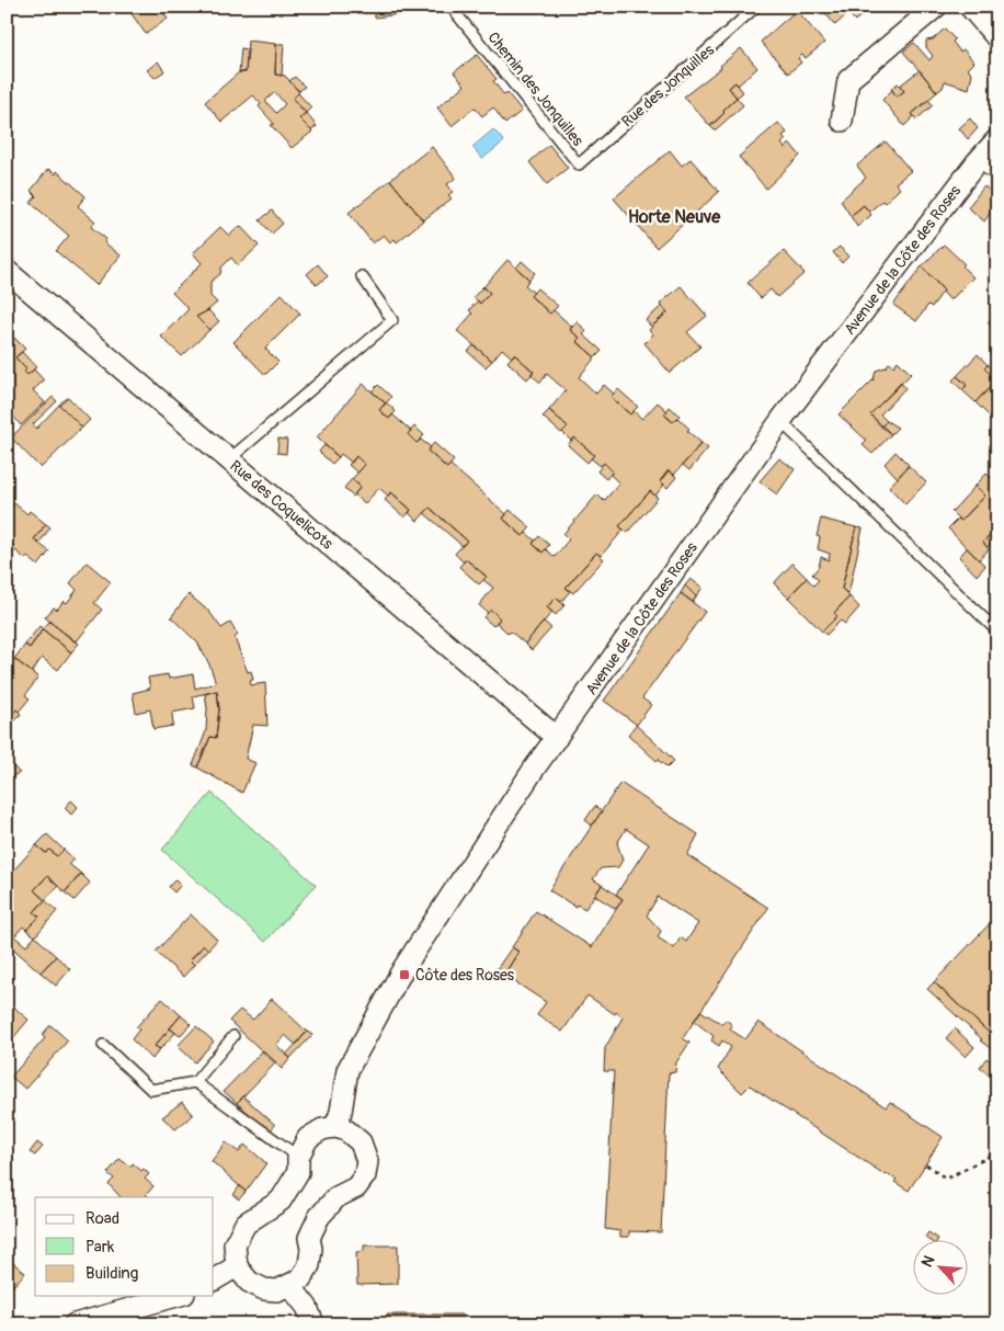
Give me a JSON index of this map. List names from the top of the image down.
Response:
{
  "streets": {
    "street": ["Avenue de la Côte des Roses", "Rue des Coquelicots"],
    "lane": ["Rue des Jonquilles", "Chemin des Jonquilles"]
  },
  "crossings": [
    ["Rue des Jonquilles", "Chemin des Jonquilles"],
    ["Avenue de la Côte des Roses", "Rue des Coquelicots"]
  ],
  "districts": ["Horte Neuve"],
  "places": {
    "transit": ["Côte des Roses"]
  },
  "legend": ["Road", "Park", "Building"],
  "north": "top left"
}
